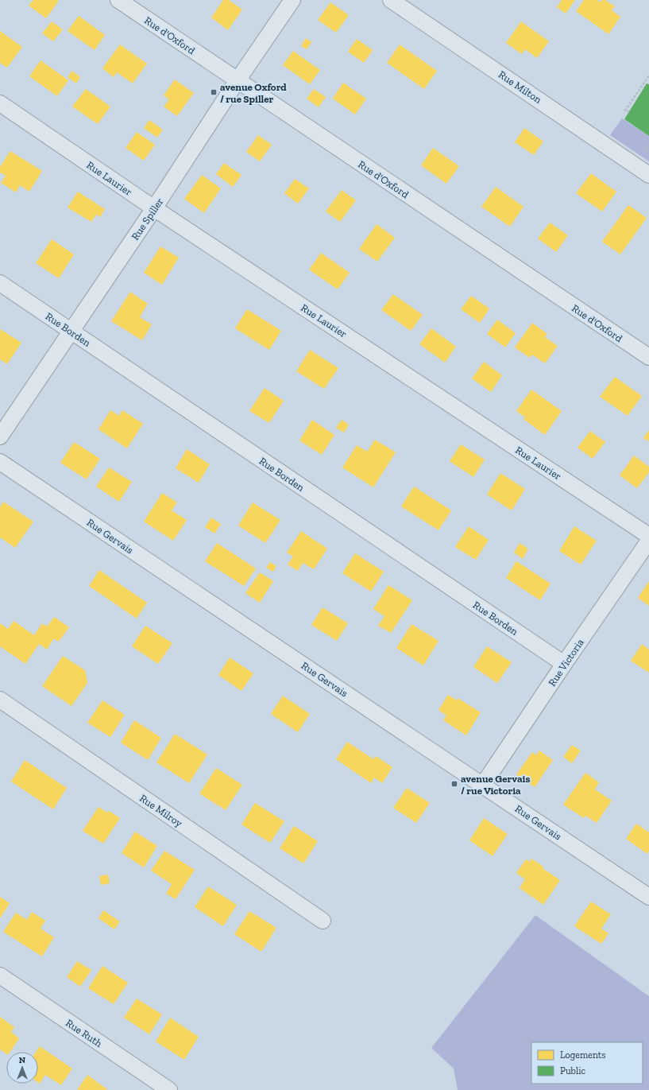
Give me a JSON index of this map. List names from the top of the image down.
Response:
{
  "streets": {
    "street": [
      "Rue d'Oxford",
      "Rue Milton",
      "Rue Laurier",
      "Rue Spiller",
      "Rue Borden",
      "Rue Gervais",
      "Rue Victoria",
      "Rue Milroy",
      "Rue Ruth"
    ]
  },
  "crossings": [
    ["Rue d'Oxford", "Rue Spiller"],
    ["Rue Laurier", "Rue Spiller"],
    ["Rue Spiller", "Rue Borden"],
    ["Rue Borden", "Rue Victoria"],
    ["Rue Gervais", "Rue Victoria"]
  ],
  "places": {
    "transit": ["avenue Oxford / rue Spiller", "avenue Gervais / rue Victoria"]
  },
  "legend": ["Logements", "Public"],
  "north": "top"
}
